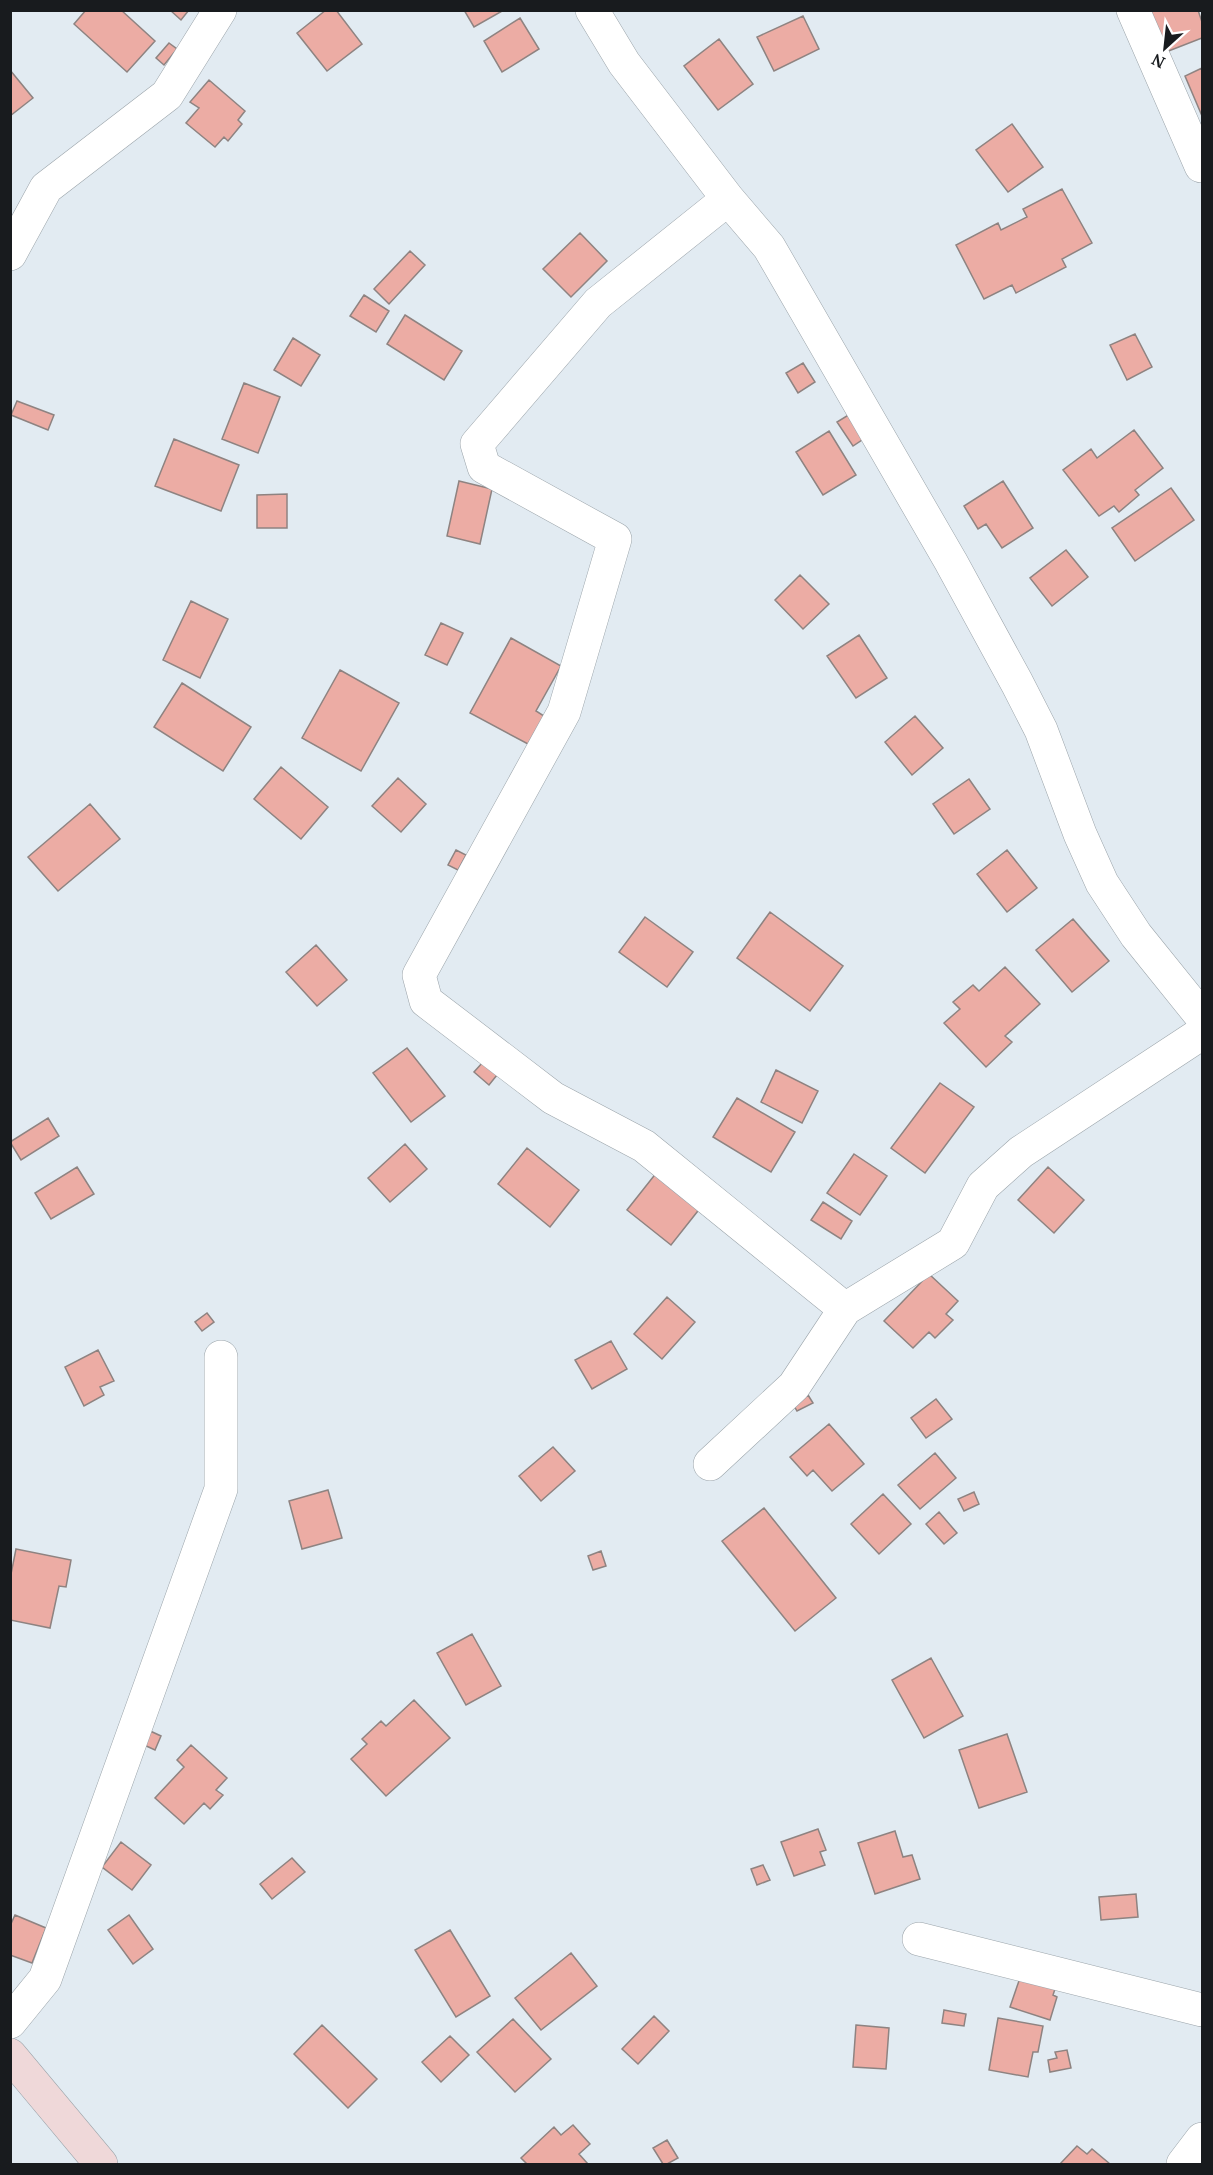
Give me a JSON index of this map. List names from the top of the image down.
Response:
{
  "north": "bottom left"
}
